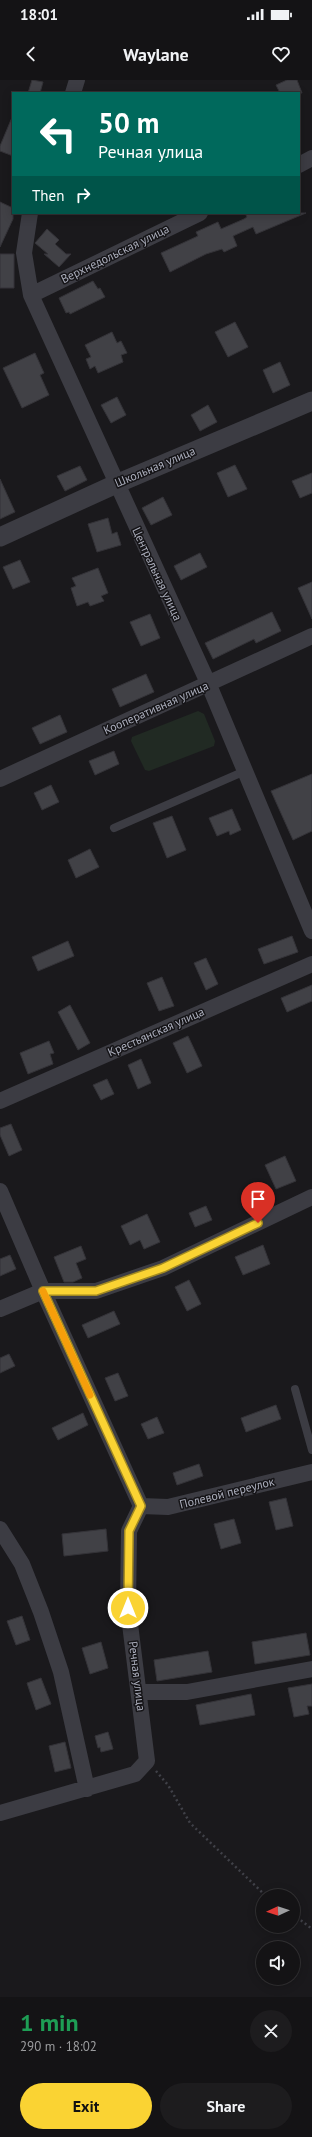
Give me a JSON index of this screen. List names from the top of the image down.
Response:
{
  "streets": {
    "street": [
      "Верхнедольская улица",
      "Школьная улица",
      "Центральная улица",
      "Кооперативная улица",
      "Крестьянская улица",
      "Полевой переулок",
      "Речная улица"
    ]
  },
  "crossings": [
    ["Верхнедольская улица", "Центральная улица"],
    ["Школьная улица", "Центральная улица"],
    ["Центральная улица", "Кооперативная улица"],
    ["Полевой переулок", "Речная улица"]
  ],
  "north": "left",
  "page": {
    "status": "18:01",
    "header": "Waylane",
    "turn": ["50 m", "Речная улица"],
    "then": "Then",
    "heading": ["1 min", "290 m · 18:02"],
    "buttons": ["Exit", "Share"]
  }
}
